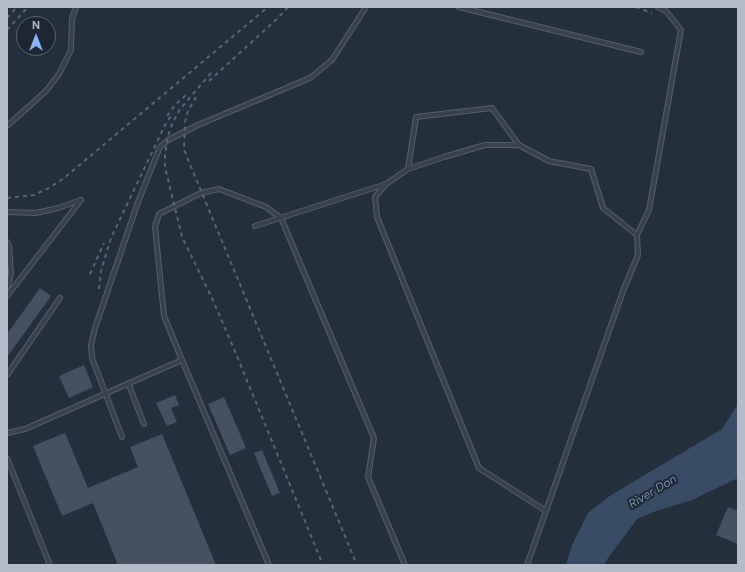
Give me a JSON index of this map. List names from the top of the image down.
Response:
{
  "water": ["River Don"],
  "north": "top"
}
